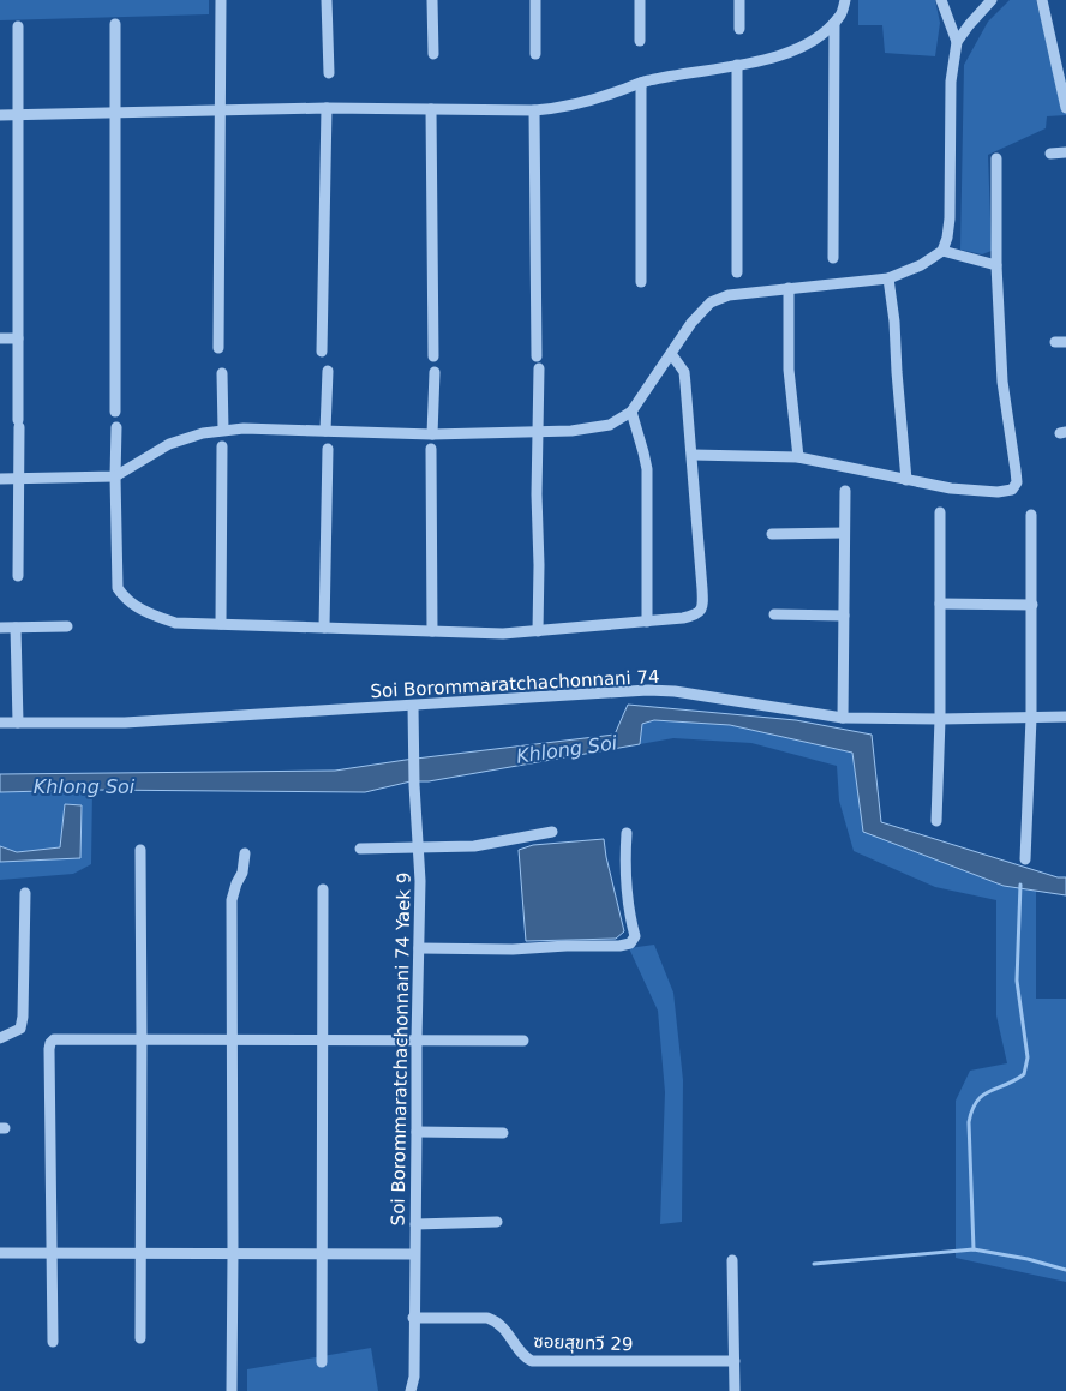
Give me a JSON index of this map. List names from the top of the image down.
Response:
{
  "streets": {
    "street": ["Soi Borommaratchachonnani 74", "Soi Borommaratchachonnani 74 Yaek 9", "ซอยสุขทวี 29"]
  },
  "crossings": [
    ["Soi Borommaratchachonnani 74", "Soi Borommaratchachonnani 74 Yaek 9"],
    ["Soi Borommaratchachonnani 74 Yaek 9", "ซอยสุขทวี 29"]
  ],
  "water": ["Khlong Soi"]
}
